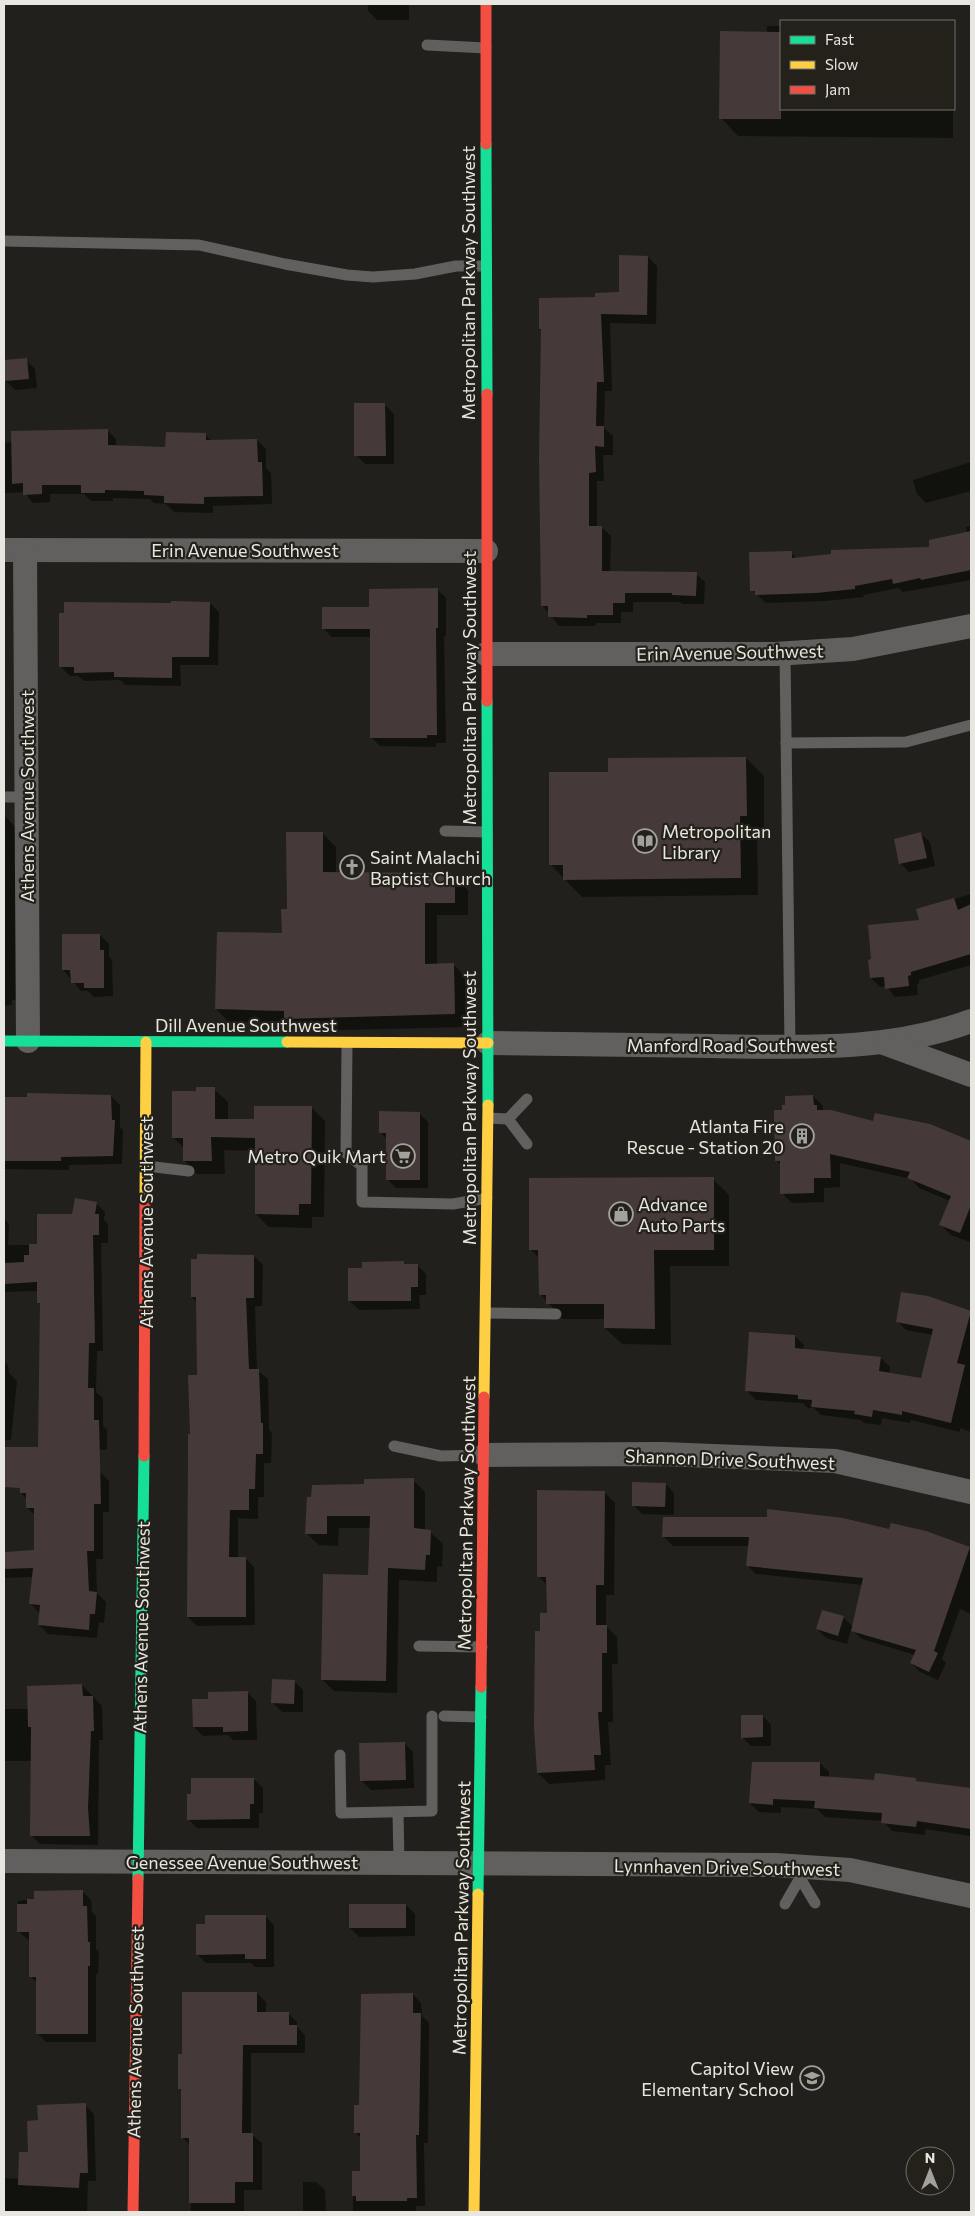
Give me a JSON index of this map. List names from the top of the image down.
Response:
{
  "streets": {
    "main road": ["Metropolitan Parkway Southwest", "Athens Avenue Southwest", "Dill Avenue Southwest"],
    "street": [
      "Erin Avenue Southwest",
      "Manford Road Southwest",
      "Shannon Drive Southwest",
      "Genessee Avenue Southwest",
      "Lynnhaven Drive Southwest"
    ]
  },
  "crossings": [
    ["Metropolitan Parkway Southwest", "Erin Avenue Southwest"],
    ["Metropolitan Parkway Southwest", "Dill Avenue Southwest"],
    ["Metropolitan Parkway Southwest", "Manford Road Southwest"],
    ["Metropolitan Parkway Southwest", "Shannon Drive Southwest"],
    ["Metropolitan Parkway Southwest", "Genessee Avenue Southwest"],
    ["Metropolitan Parkway Southwest", "Lynnhaven Drive Southwest"],
    ["Erin Avenue Southwest", "Athens Avenue Southwest"],
    ["Athens Avenue Southwest", "Dill Avenue Southwest"],
    ["Athens Avenue Southwest", "Genessee Avenue Southwest"],
    ["Dill Avenue Southwest", "Manford Road Southwest"],
    ["Genessee Avenue Southwest", "Lynnhaven Drive Southwest"]
  ],
  "places": {
    "library": ["Metropolitan Library"],
    "church": ["Saint Malachi Baptist Church"],
    "building": ["Atlanta Fire Rescue - Station 20"],
    "supermarket": ["Metro Quik Mart"],
    "shop": ["Advance Auto Parts"],
    "school or university": ["Capitol View Elementary School"]
  },
  "legend": ["Fast", "Slow", "Jam"],
  "north": "top"
}
